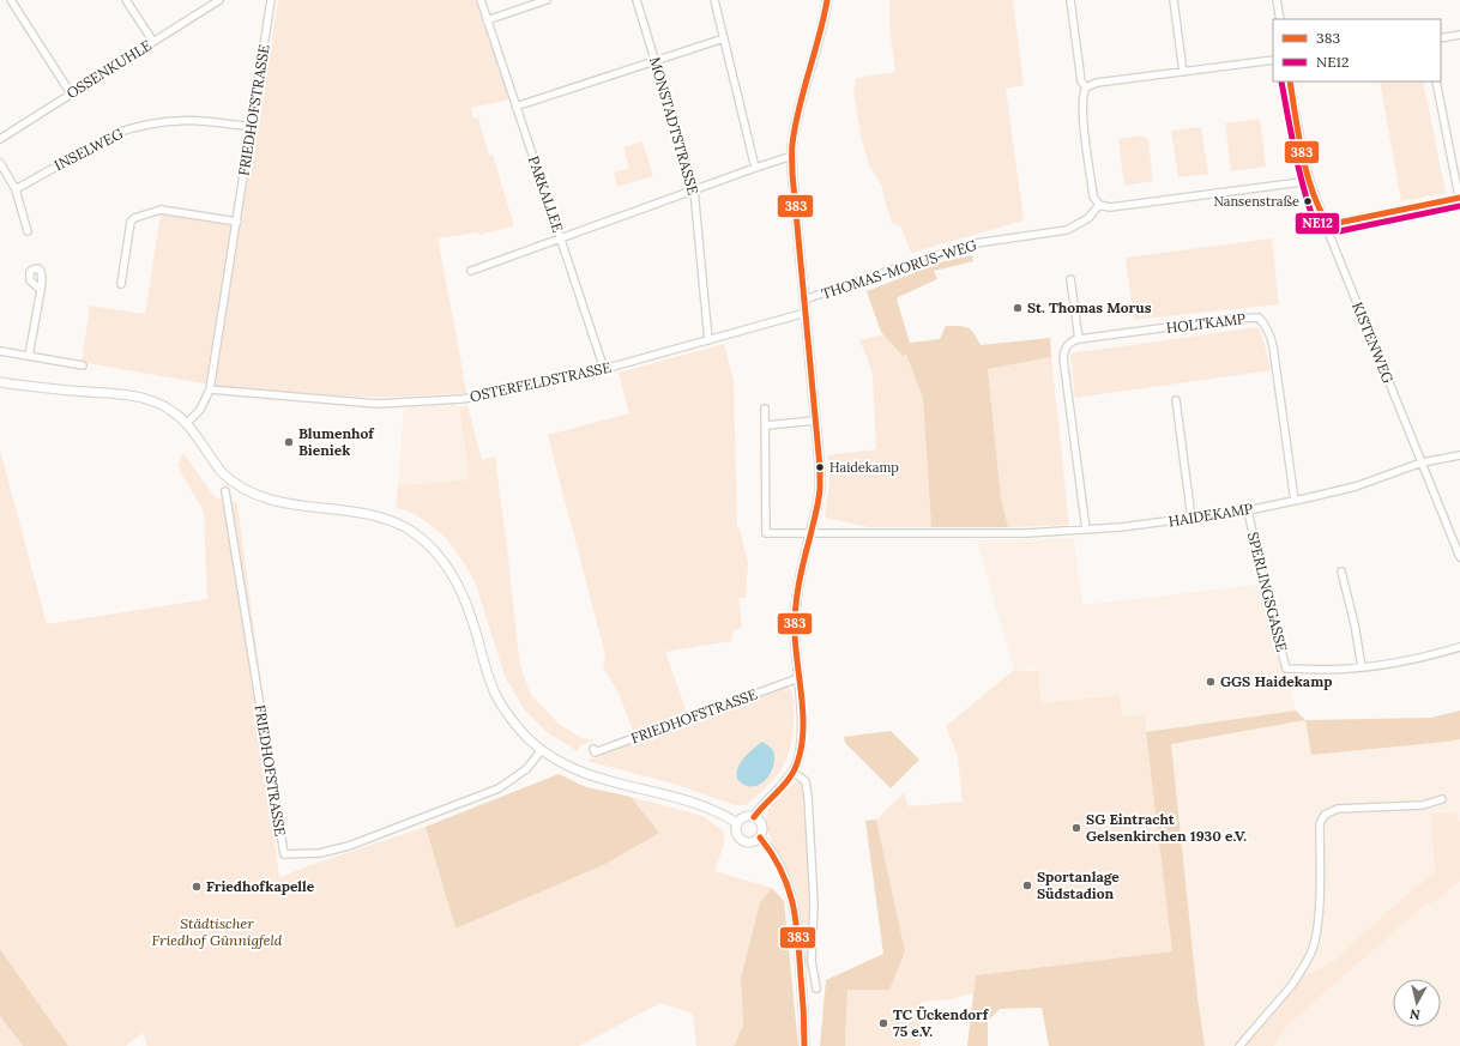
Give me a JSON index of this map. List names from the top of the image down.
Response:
{
  "streets": {
    "street": [
      "OSSENKUHLE",
      "FRIEDHOFSTRASSE",
      "MONSTADTSTRASSE",
      "INSELWEG",
      "PARKALLEE",
      "THOMAS-MORUS-WEG",
      "HOLTKAMP",
      "KISTENWEG",
      "OSTERFELDSTRASSE",
      "HAIDEKAMP",
      "SPERLINGSGASSE"
    ]
  },
  "crossings": [
    ["FRIEDHOFSTRASSE", "INSELWEG"],
    ["FRIEDHOFSTRASSE", "OSTERFELDSTRASSE"],
    ["MONSTADTSTRASSE", "OSTERFELDSTRASSE"],
    ["PARKALLEE", "OSTERFELDSTRASSE"],
    ["HOLTKAMP", "HAIDEKAMP"],
    ["KISTENWEG", "HAIDEKAMP"],
    ["HAIDEKAMP", "SPERLINGSGASSE"]
  ],
  "parks": ["Städtischer Friedhof Günnigfeld"],
  "places": [
    "Nansenstraße",
    "St. Thomas Morus",
    "Blumenhof Bieniek",
    "Haidekamp",
    "GGS Haidekamp",
    "SG Eintracht Gelsenkirchen 1930 e.V.",
    "Sportanlage Südstadion",
    "Friedhofkapelle",
    "TC Ückendorf 75 e.V."
  ],
  "lines": ["transit line 383", "transit line NE12"],
  "legend": ["383", "NE12"],
  "north": "bottom"
}
